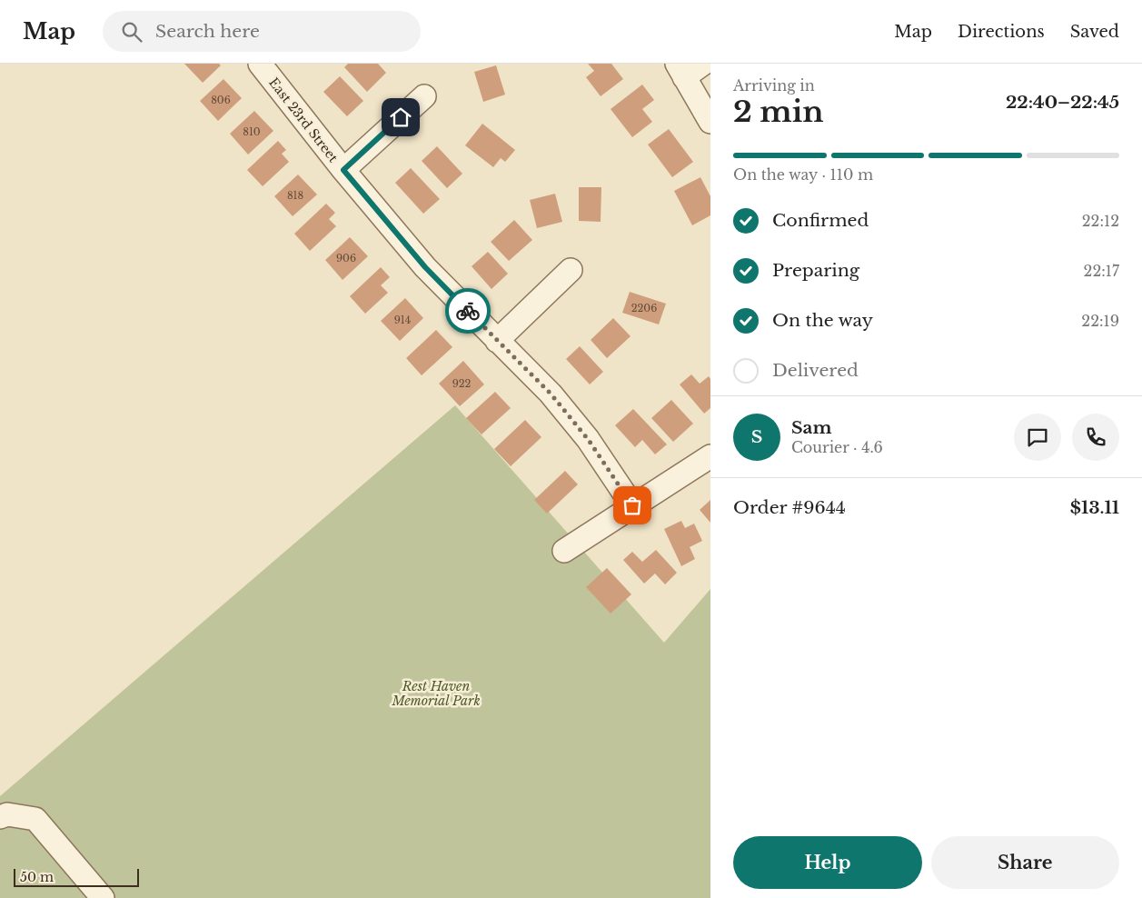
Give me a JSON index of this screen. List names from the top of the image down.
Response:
{
  "streets": {
    "street": ["East 23rd Street"]
  },
  "parks": ["Rest Haven Memorial Park"],
  "house_numbers": [
    "806",
    "810",
    "818",
    "906",
    "2206",
    "914",
    "922"
  ],
  "scale_bar": "50 m",
  "page": {
    "header": "Map",
    "search": "Search here",
    "nav": ["Map", "Directions", "Saved"],
    "heading": ["2 min", "Arriving in", "22:40–22:45"],
    "panel": [
      "Sam",
      "Courier · 4.6",
      "Order #9644",
      "$13.11"
    ],
    "bar": "On the way · 110 m",
    "list": [
      ["Confirmed", "22:12"],
      ["Preparing", "22:17"],
      ["On the way", "22:19"],
      "Delivered"
    ],
    "round": "S",
    "buttons": ["Help", "Share"],
    "scale": "50 m"
  }
}
